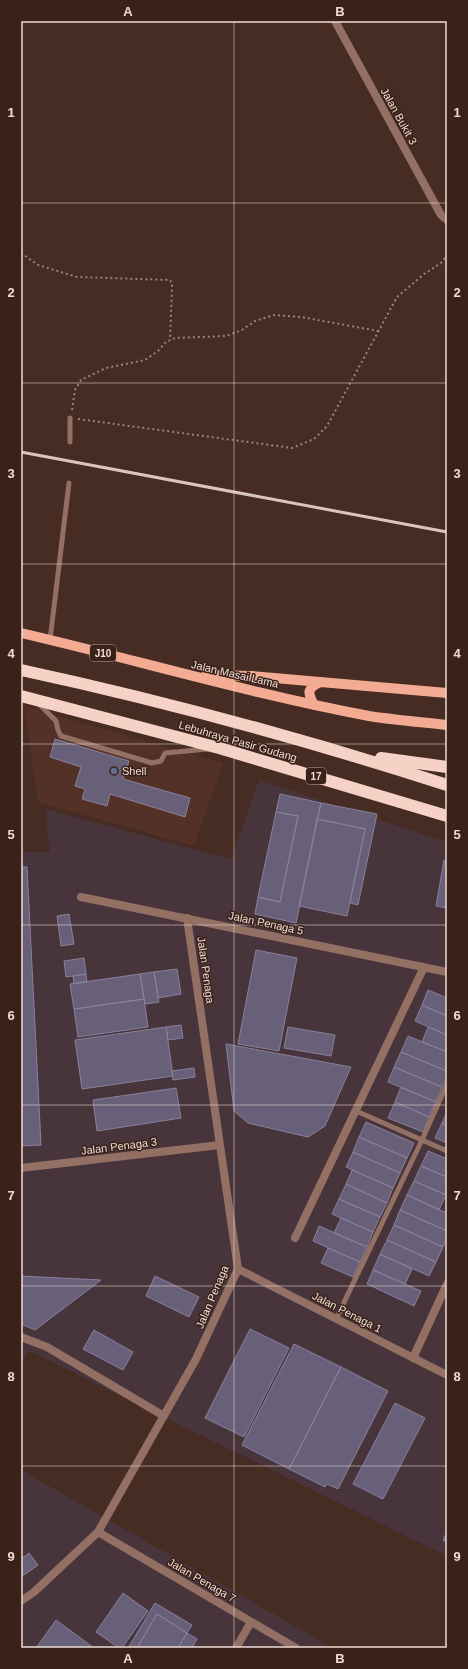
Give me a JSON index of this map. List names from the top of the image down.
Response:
{
  "streets": {
    "highway": ["Lebuhraya Pasir Gudang", "17"],
    "main road": ["J10", "Jalan Masai Lama"],
    "street": [
      "Jalan Bukit 3",
      "Jalan Penaga 5",
      "Jalan Penaga",
      "Jalan Penaga 3",
      "Jalan Penaga 1",
      "Jalan Penaga 7"
    ]
  },
  "crossings": [
    ["Jalan Penaga 5", "Jalan Penaga"],
    ["Jalan Penaga", "Jalan Penaga 3"],
    ["Jalan Penaga", "Jalan Penaga 1"],
    ["Jalan Penaga", "Jalan Penaga 7"]
  ],
  "places": ["Shell"],
  "grid": {
    "columns": ["A", "B"],
    "rows": [
      "1",
      "2",
      "3",
      "4",
      "5",
      "6",
      "7",
      "8",
      "9"
    ]
  }
}
